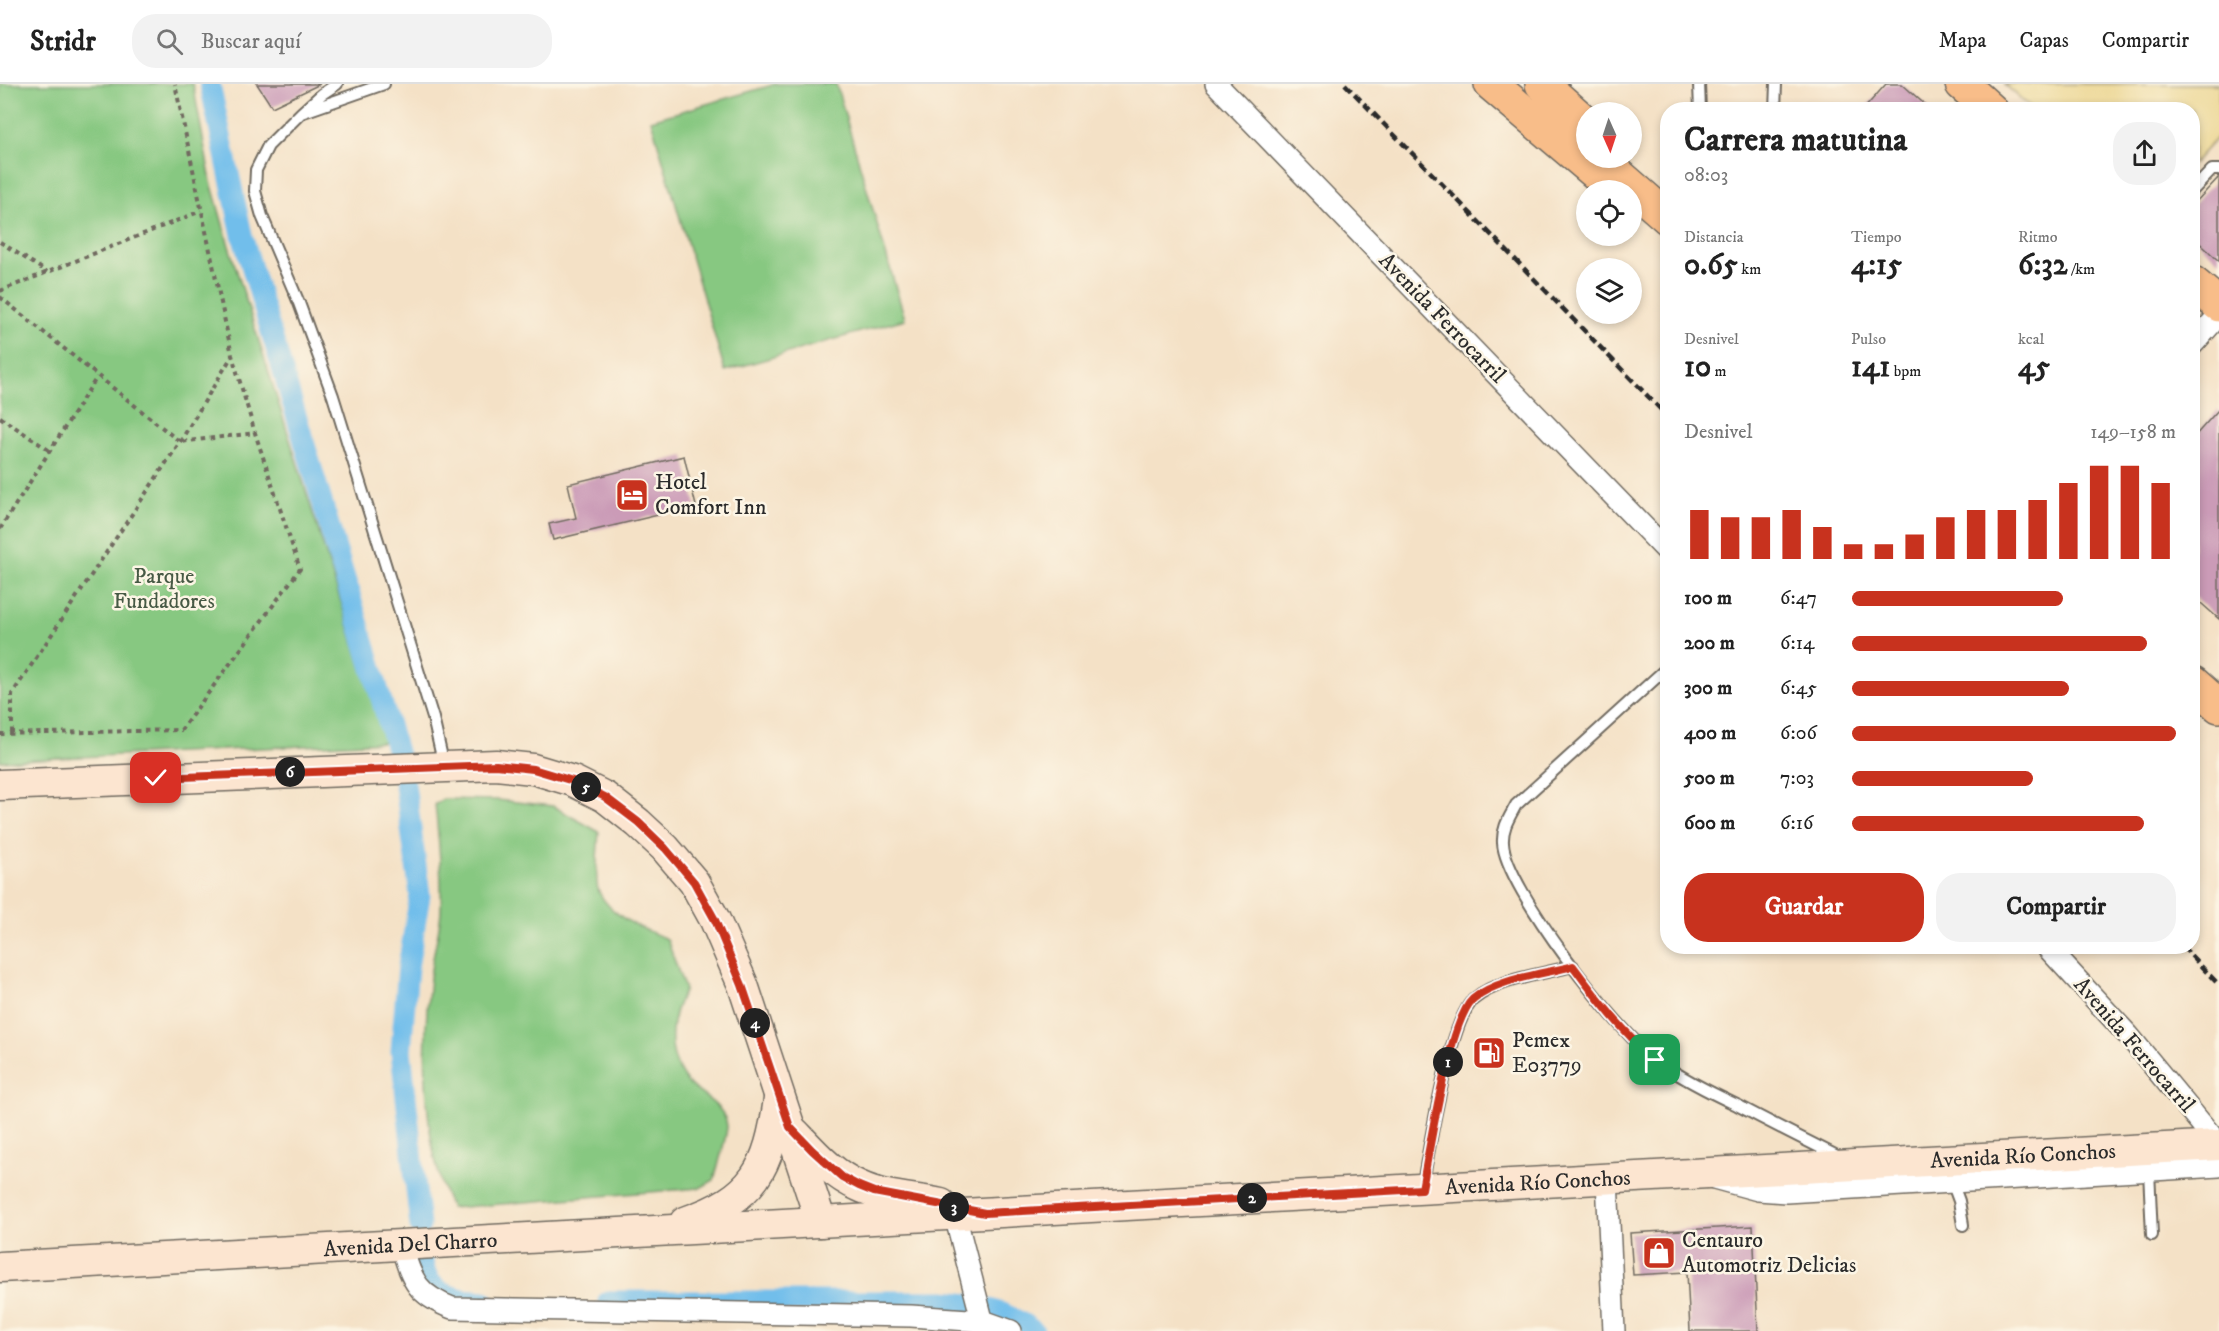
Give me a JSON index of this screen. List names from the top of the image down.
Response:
{
  "streets": {
    "main road": ["Avenida Río Conchos", "Avenida Del Charro"],
    "street": ["Avenida Ferrocarril"]
  },
  "crossings": [
    ["Avenida Ferrocarril", "Avenida Río Conchos"],
    ["Avenida Río Conchos", "Avenida Del Charro"]
  ],
  "parks": ["Parque Fundadores"],
  "places": {
    "hotel": ["Hotel Comfort Inn"],
    "fuel station": ["Pemex E03779"],
    "shop": ["Centauro Automotriz Delicias"]
  },
  "north": "bottom",
  "page": {
    "header": "Stridr",
    "search": "Buscar aquí",
    "nav": ["Mapa", "Capas", "Compartir"],
    "heading": ["Carrera matutina", "08:03"],
    "stats": [
      ["Distancia", "0.65 km"],
      ["Tiempo", "4:15"],
      ["Ritmo", "6:32 /km"],
      ["Desnivel", "10 m"],
      ["Pulso", "141 bpm"],
      ["kcal", "45"]
    ],
    "chart": ["Desnivel", "149–158 m"],
    "list": [
      {
        "name": "100 m",
        "note": "6:47"
      },
      {
        "name": "200 m",
        "note": "6:14"
      },
      {
        "name": "300 m",
        "note": "6:45"
      },
      {
        "name": "400 m",
        "note": "6:06"
      },
      {
        "name": "500 m",
        "note": "7:03"
      },
      {
        "name": "600 m",
        "note": "6:16"
      }
    ],
    "pins": [
      "6",
      "5",
      "4",
      "1",
      "2",
      "3"
    ],
    "buttons": ["Guardar", "Compartir"]
  }
}
